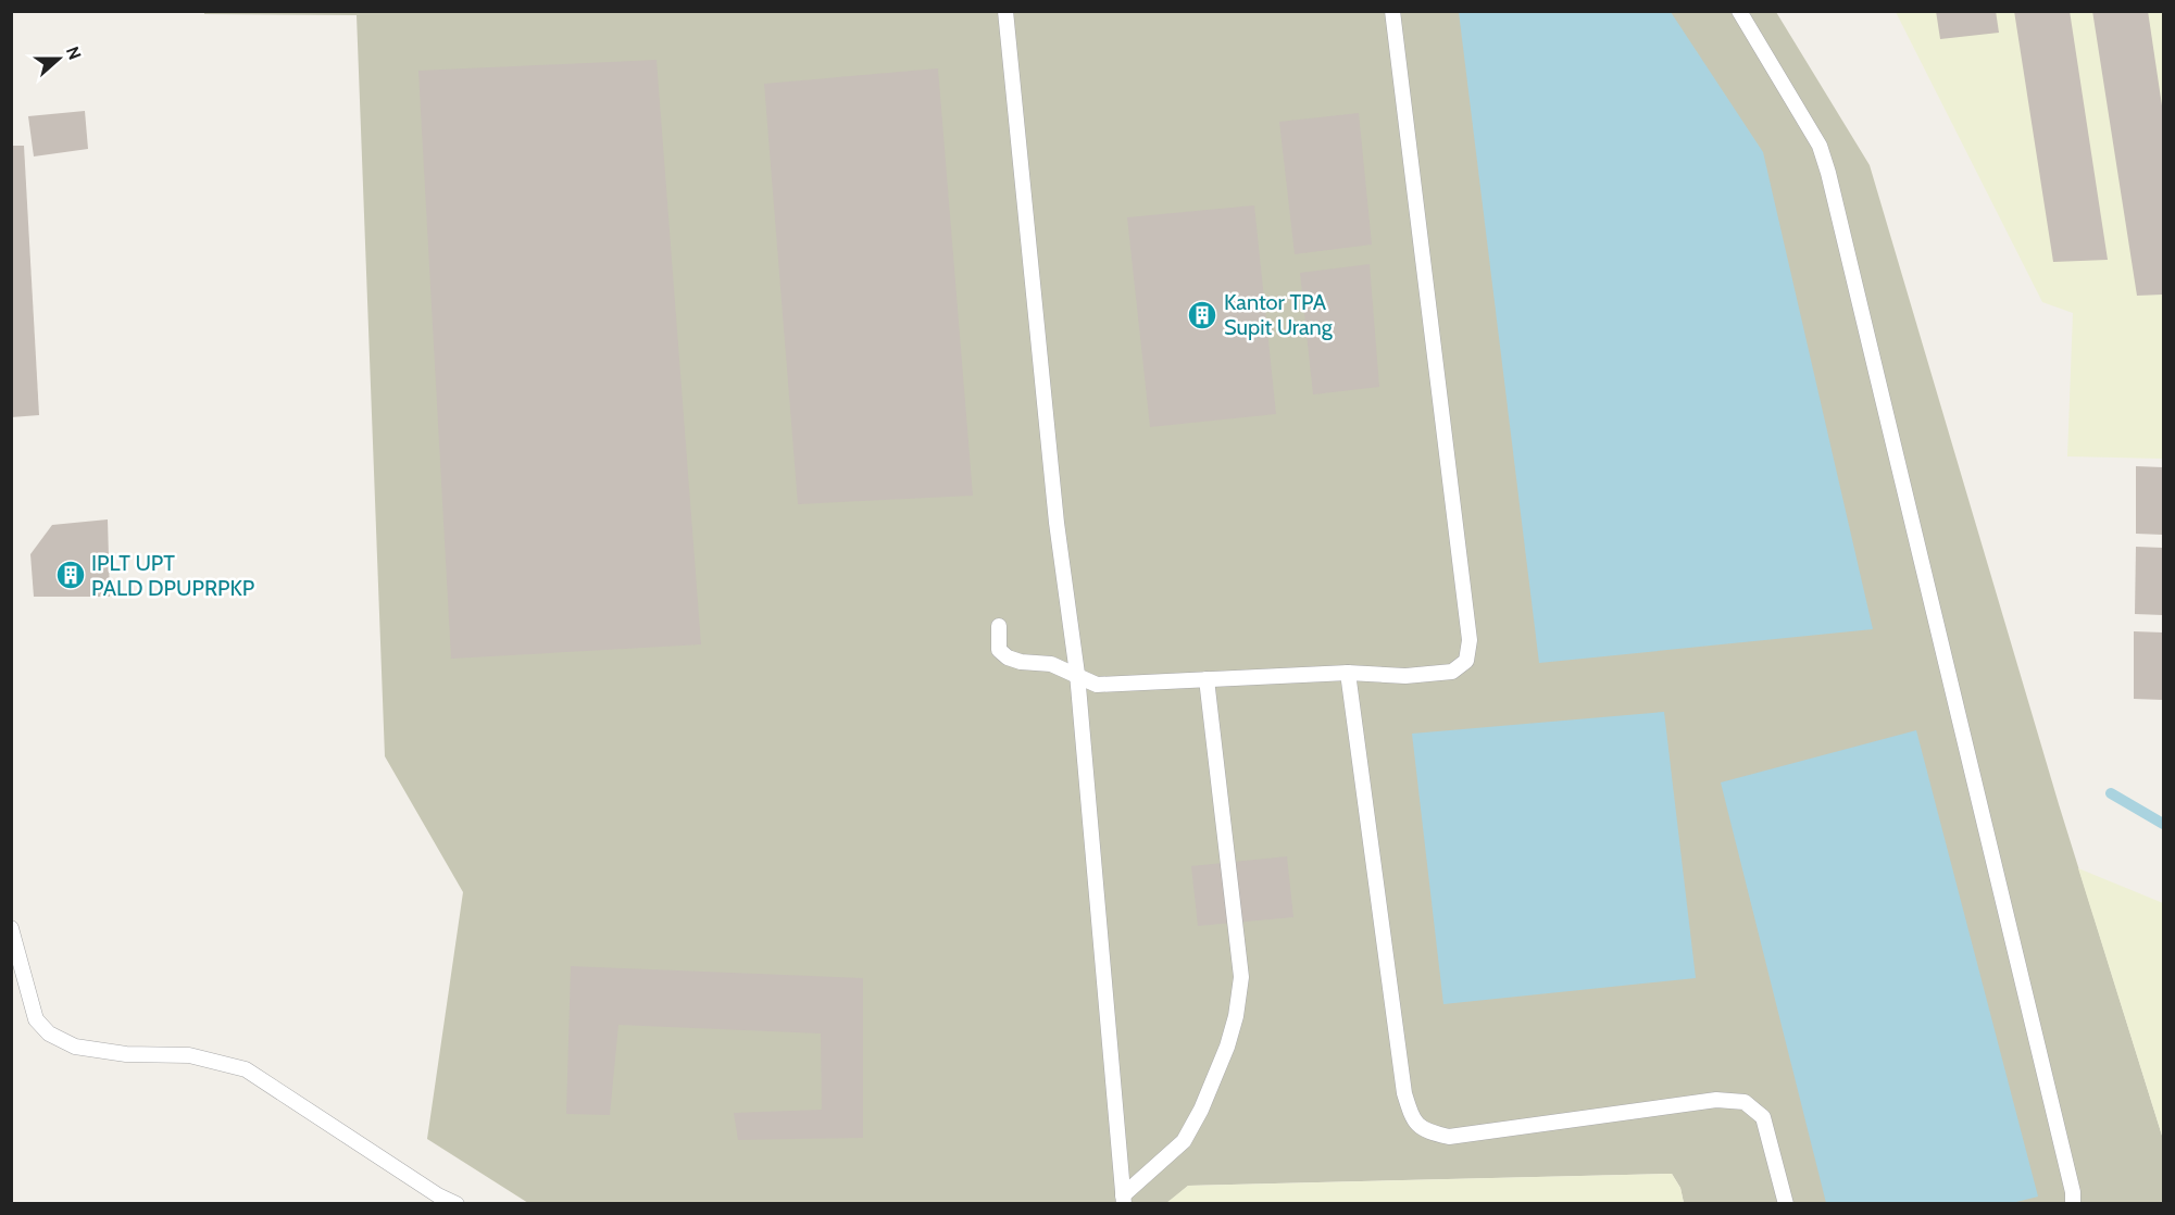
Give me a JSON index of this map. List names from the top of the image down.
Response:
{
  "places": {
    "building": ["Kantor TPA Supit Urang", "IPLT UPT PALD DPUPRPKP"]
  },
  "north": "right"
}
